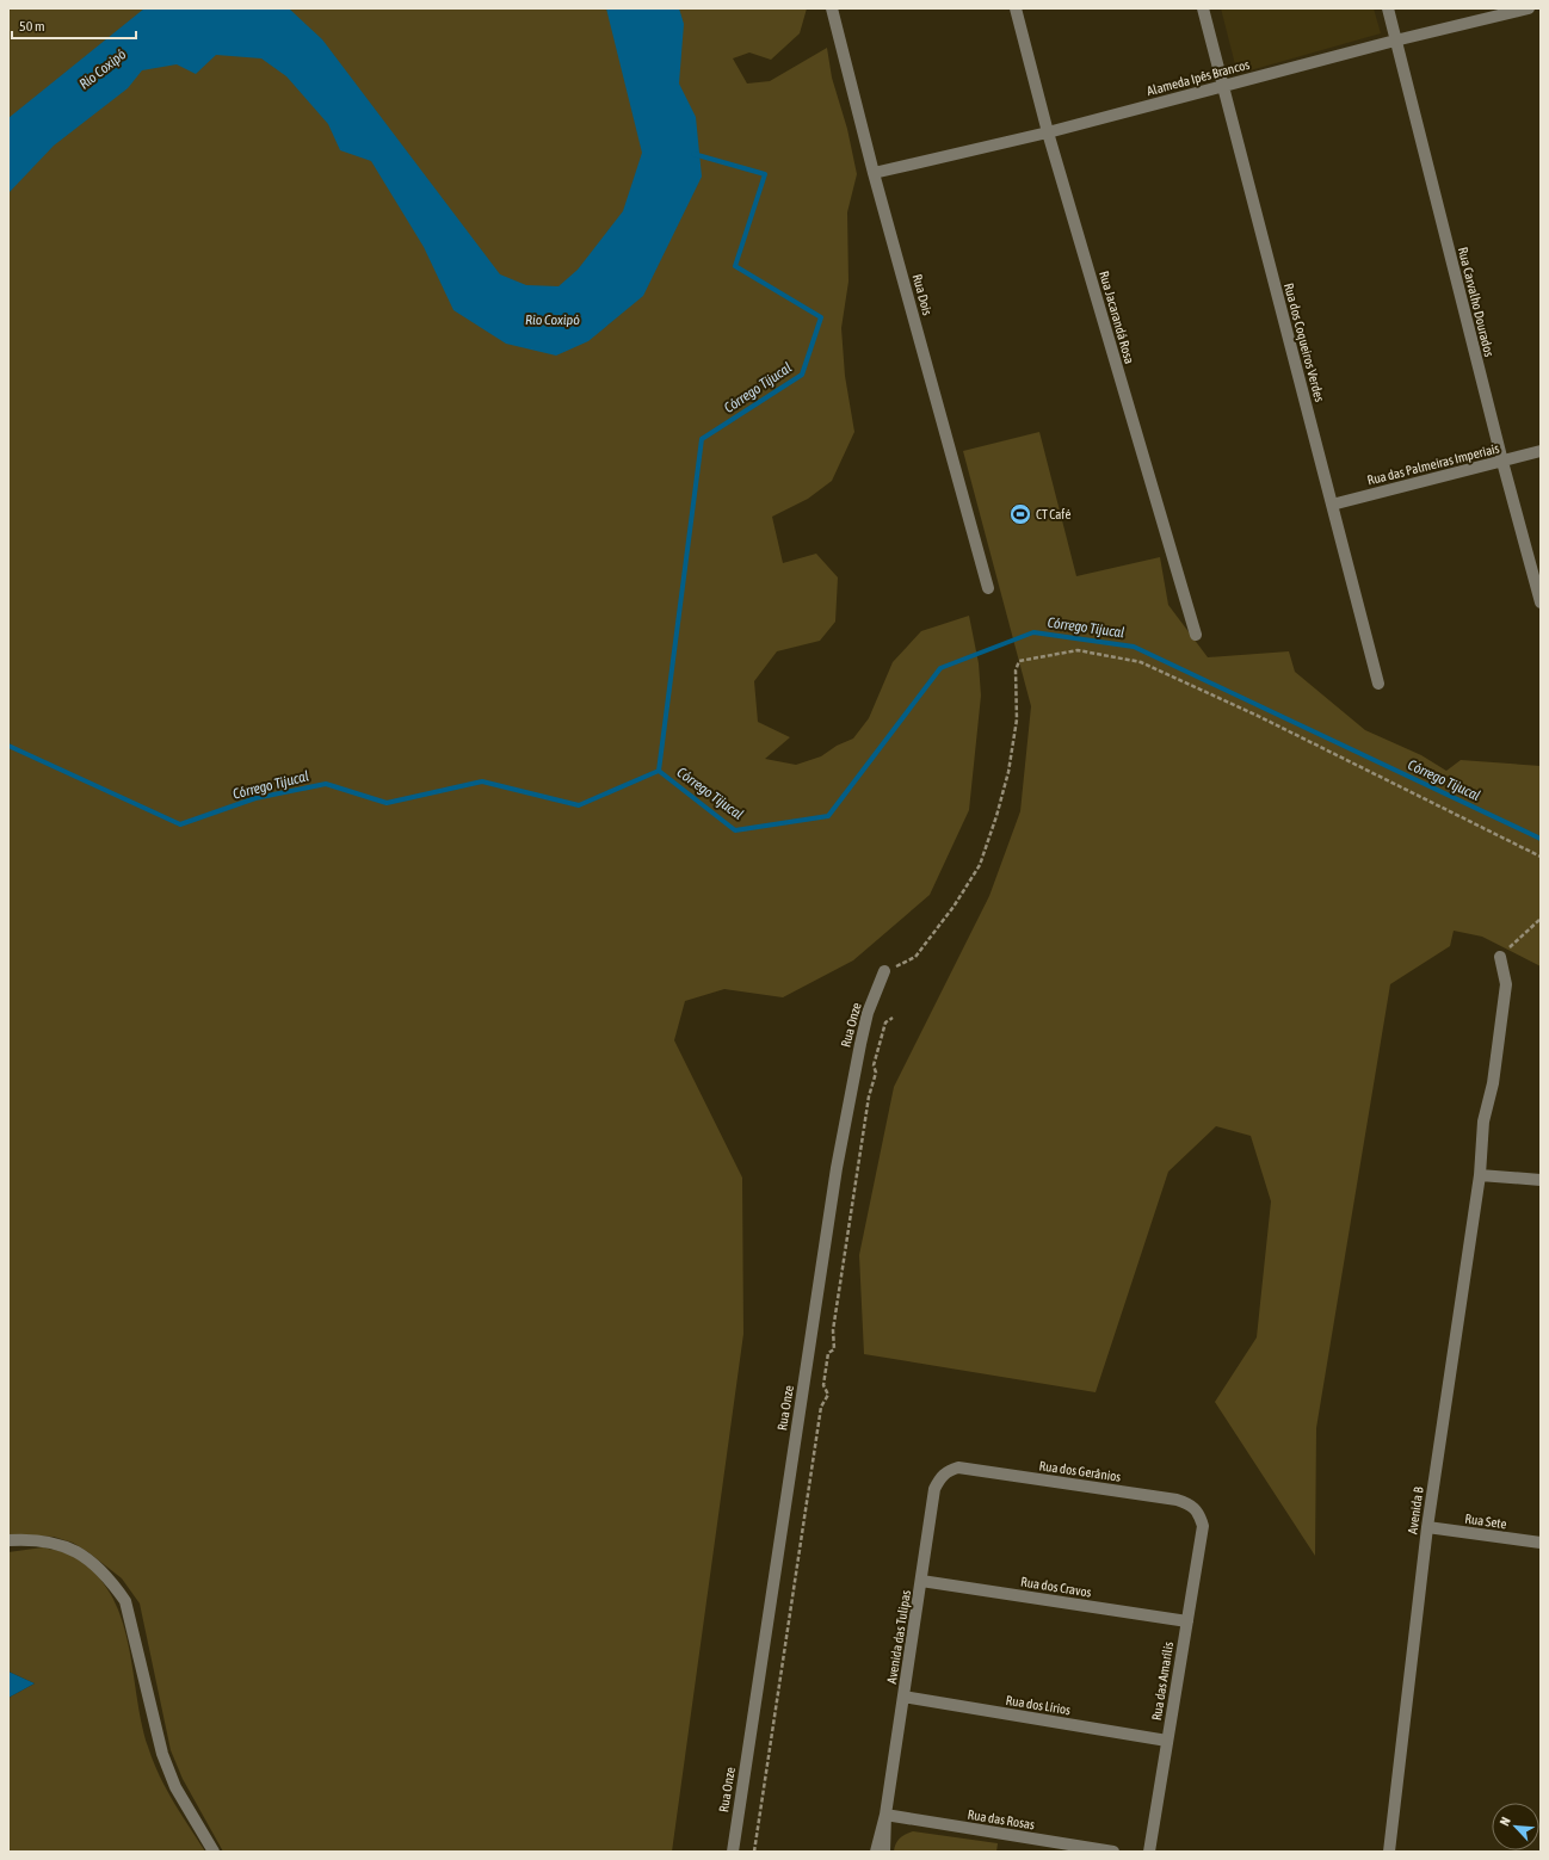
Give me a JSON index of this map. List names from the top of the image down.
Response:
{
  "streets": {
    "street": [
      "Alameda Ipês Brancos",
      "Rua Dois",
      "Rua Carvalho Dourados",
      "Rua Jacarandá Rosa",
      "Rua dos Coqueiros Verdes",
      "Rua das Palmeiras Imperiais",
      "Rua Onze",
      "Rua dos Gerânios",
      "Avenida B",
      "Rua Sete",
      "Rua dos Cravos",
      "Avenida das Tulipas",
      "Rua das Amarílis",
      "Rua dos Lírios",
      "Rua das Rosas"
    ]
  },
  "crossings": [
    ["Alameda Ipês Brancos", "Rua Dois"],
    ["Alameda Ipês Brancos", "Rua Carvalho Dourados"],
    ["Alameda Ipês Brancos", "Rua Jacarandá Rosa"],
    ["Alameda Ipês Brancos", "Rua dos Coqueiros Verdes"],
    ["Rua Carvalho Dourados", "Rua das Palmeiras Imperiais"],
    ["Rua dos Coqueiros Verdes", "Rua das Palmeiras Imperiais"],
    ["Rua dos Gerânios", "Avenida das Tulipas"],
    ["Rua dos Gerânios", "Rua das Amarílis"],
    ["Avenida B", "Rua Sete"],
    ["Rua dos Cravos", "Avenida das Tulipas"],
    ["Rua dos Cravos", "Rua das Amarílis"],
    ["Avenida das Tulipas", "Rua dos Lírios"],
    ["Avenida das Tulipas", "Rua das Rosas"],
    ["Rua das Amarílis", "Rua dos Lírios"]
  ],
  "water": ["Rio Coxipó", "Córrego Tijucal"],
  "places": {
    "sports": ["CT Café"]
  },
  "scale_bar": "50 m",
  "north": "top left"
}
